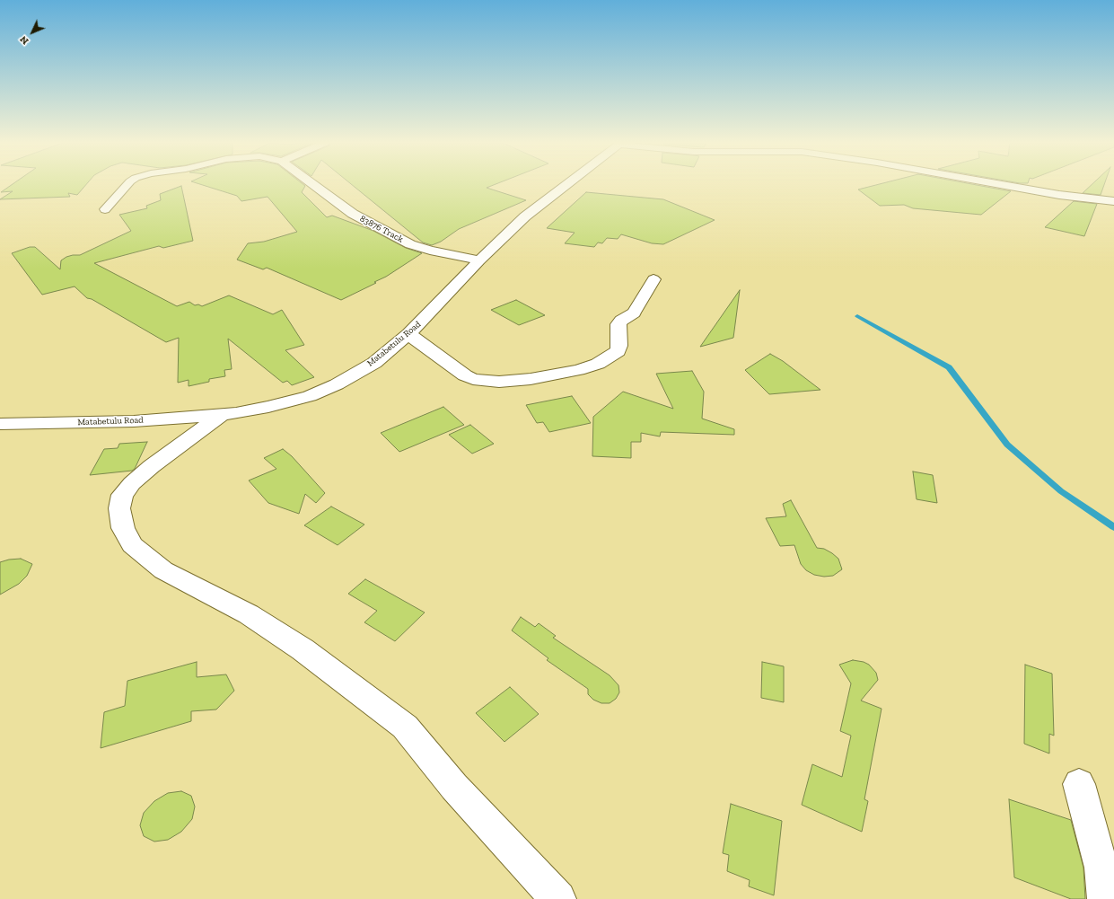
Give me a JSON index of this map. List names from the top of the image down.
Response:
{
  "streets": {
    "street": ["83876 Track", "Matabetulu Road"]
  },
  "crossings": [
    ["83876 Track", "Matabetulu Road"]
  ],
  "north": "bottom left"
}
